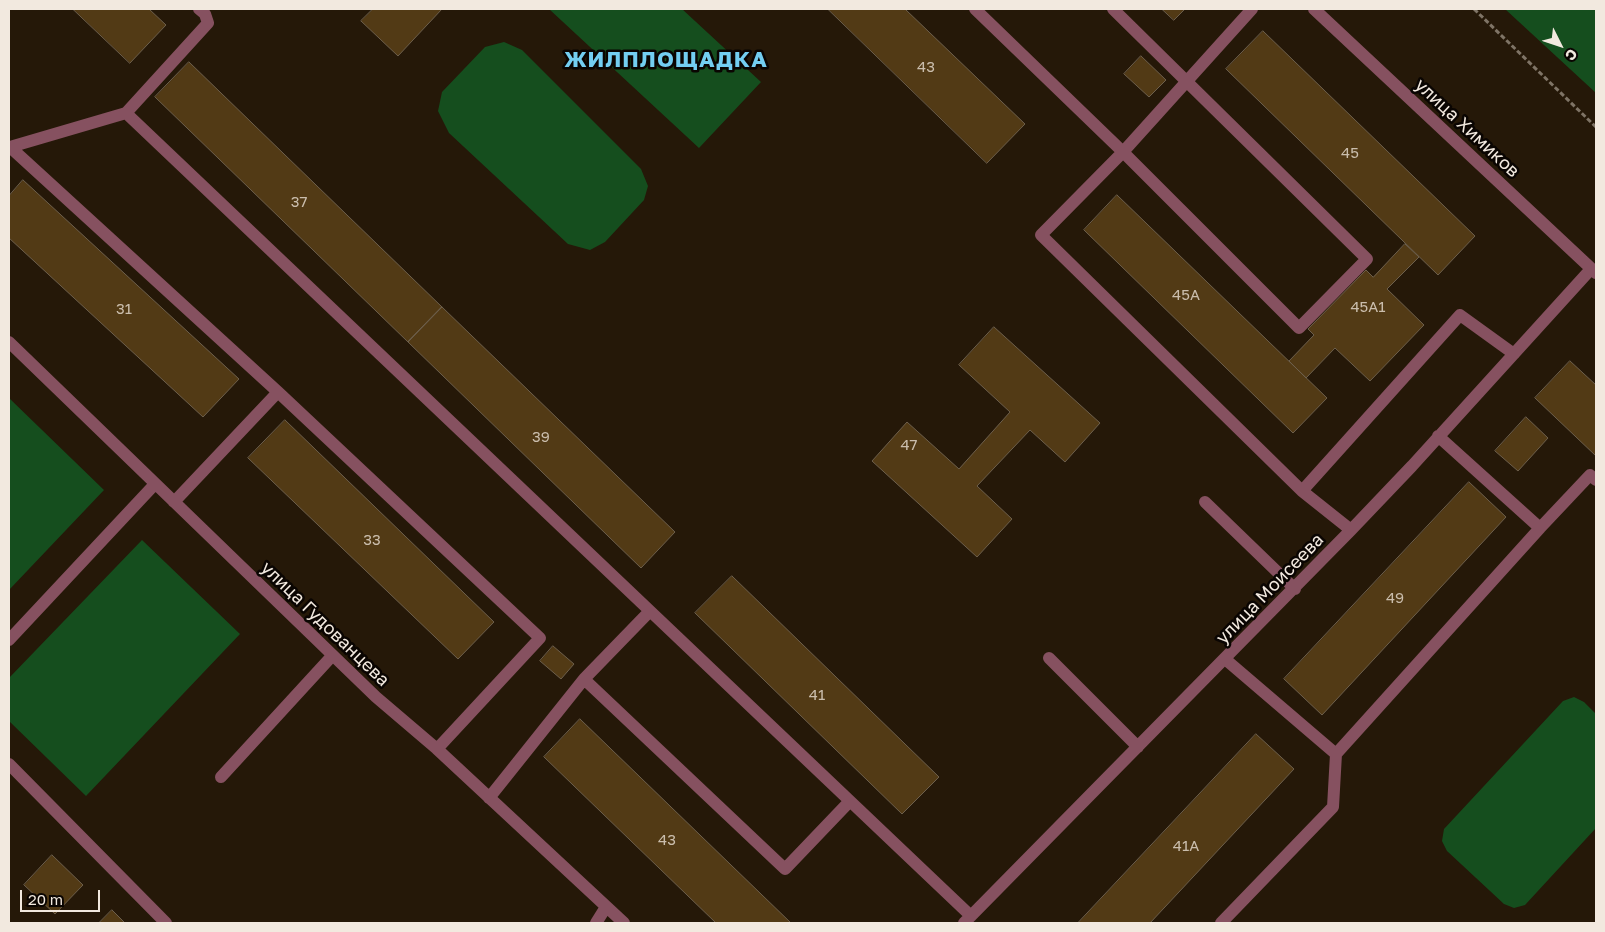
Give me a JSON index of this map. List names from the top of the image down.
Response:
{
  "streets": {
    "street": ["улица Химиков", "улица Моисеева", "улица Гудованцева"]
  },
  "crossings": [
    ["улица Химиков", "улица Моисеева"]
  ],
  "districts": ["ЖИЛПЛОЩАДКА"],
  "house_numbers": [
    "43",
    "45",
    "37",
    "45А",
    "45А1",
    "31",
    "39",
    "47",
    "33",
    "49",
    "41",
    "43",
    "41А"
  ],
  "scale_bar": "20 m",
  "north": "bottom right"
}
